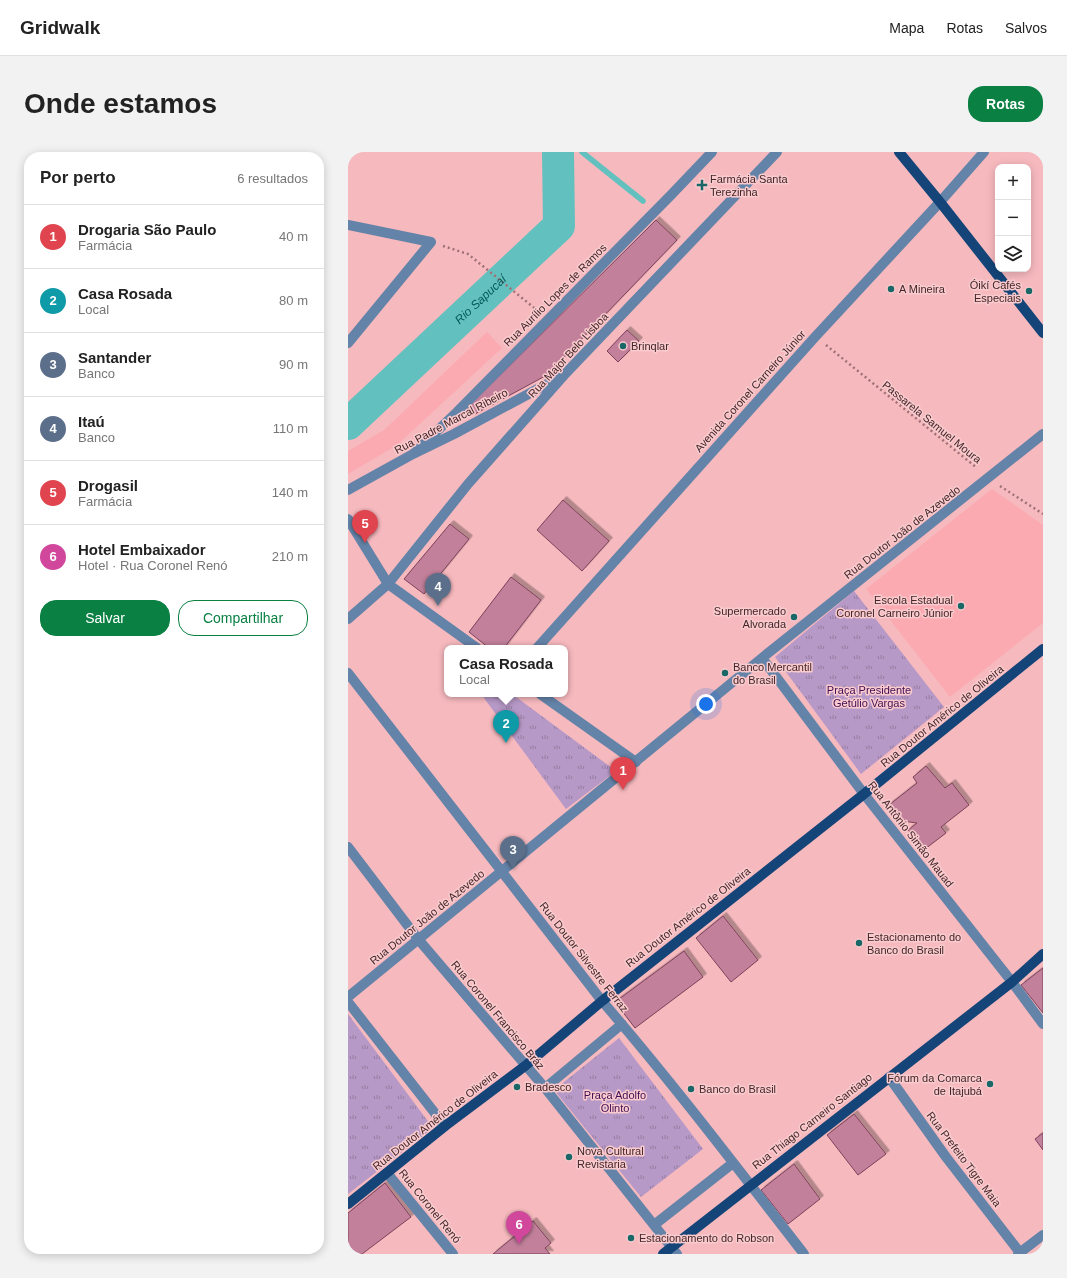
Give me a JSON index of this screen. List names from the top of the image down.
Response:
{
  "streets": {
    "main road": ["Rua Doutor Américo de Oliveira", "Rua Thiago Carneiro Santiago"],
    "street": [
      "Rua Aurílio Lopes de Ramos",
      "Rua Major Belo Lisboa",
      "Avenida Coronel Carneiro Júnior",
      "Rua Padre Marcal Ribeiro",
      "Rua Doutor João de Azevedo",
      "Rua Antônio Simão Mauad",
      "Rua Doutor Silvestre Ferraz",
      "Rua Coronel Francisco Bráz",
      "Rua Prefeito Tigre Maia",
      "Rua Coronel Renó"
    ],
    "path": ["Passarela Samuel Moura"]
  },
  "crossings": [
    ["Rua Aurílio Lopes de Ramos", "Rua Padre Marcal Ribeiro"],
    ["Rua Major Belo Lisboa", "Rua Padre Marcal Ribeiro"],
    ["Avenida Coronel Carneiro Júnior", "Passarela Samuel Moura"],
    ["Passarela Samuel Moura", "Rua Doutor João de Azevedo"],
    ["Rua Doutor João de Azevedo", "Rua Antônio Simão Mauad"],
    ["Rua Doutor João de Azevedo", "Rua Doutor Silvestre Ferraz"],
    ["Rua Doutor João de Azevedo", "Rua Coronel Francisco Bráz"],
    ["Rua Doutor Américo de Oliveira", "Rua Antônio Simão Mauad"],
    ["Rua Doutor Américo de Oliveira", "Rua Doutor Silvestre Ferraz"],
    ["Rua Doutor Américo de Oliveira", "Rua Coronel Francisco Bráz"],
    ["Rua Doutor Américo de Oliveira", "Rua Coronel Renó"],
    ["Rua Antônio Simão Mauad", "Rua Thiago Carneiro Santiago"],
    ["Rua Doutor Silvestre Ferraz", "Rua Thiago Carneiro Santiago"],
    ["Rua Coronel Francisco Bráz", "Rua Thiago Carneiro Santiago"],
    ["Rua Thiago Carneiro Santiago", "Rua Prefeito Tigre Maia"]
  ],
  "water": ["Rio Sapucaí"],
  "parks": ["Praça Presidente Getúlio Vargas", "Praça Adolfo Olinto"],
  "places": {
    "health": ["Farmácia Santa Terezinha"],
    "other": [
      "A Mineira",
      "Óikí Cafés Especiais",
      "Brinqlar",
      "Escola Estadual Coronel Carneiro Júnior",
      "Supermercado Alvorada",
      "Banco Mercantil do Brasil",
      "Estacionamento do Banco do Brasil",
      "Fórum da Comarca de Itajubá",
      "Bradesco",
      "Banco do Brasil",
      "Nova Cultural Revistaria",
      "Estacionamento do Robson"
    ]
  },
  "page": {
    "header": "Gridwalk",
    "nav": ["Mapa", "Rotas", "Salvos"],
    "buttons": [
      "Rotas",
      ["Salvar", "Compartilhar"]
    ],
    "title": "Onde estamos",
    "heading": ["Por perto", "6 resultados"],
    "map_buttons": ["+", "−"],
    "list": [
      {
        "mark": "1",
        "name": "Drogaria São Paulo",
        "note": "Farmácia",
        "value": "40 m"
      },
      {
        "mark": "2",
        "name": "Casa Rosada",
        "note": "Local",
        "value": "80 m"
      },
      {
        "mark": "3",
        "name": "Santander",
        "note": "Banco",
        "value": "90 m"
      },
      {
        "mark": "4",
        "name": "Itaú",
        "note": "Banco",
        "value": "110 m"
      },
      {
        "mark": "5",
        "name": "Drogasil",
        "note": "Farmácia",
        "value": "140 m"
      },
      {
        "mark": "6",
        "name": "Hotel Embaixador",
        "note": "Hotel · Rua Coronel Renó",
        "value": "210 m"
      }
    ],
    "pins": [
      "5",
      "4",
      "2",
      "1",
      "3",
      "6"
    ],
    "popup": ["Casa Rosada", "Local"]
  }
}
